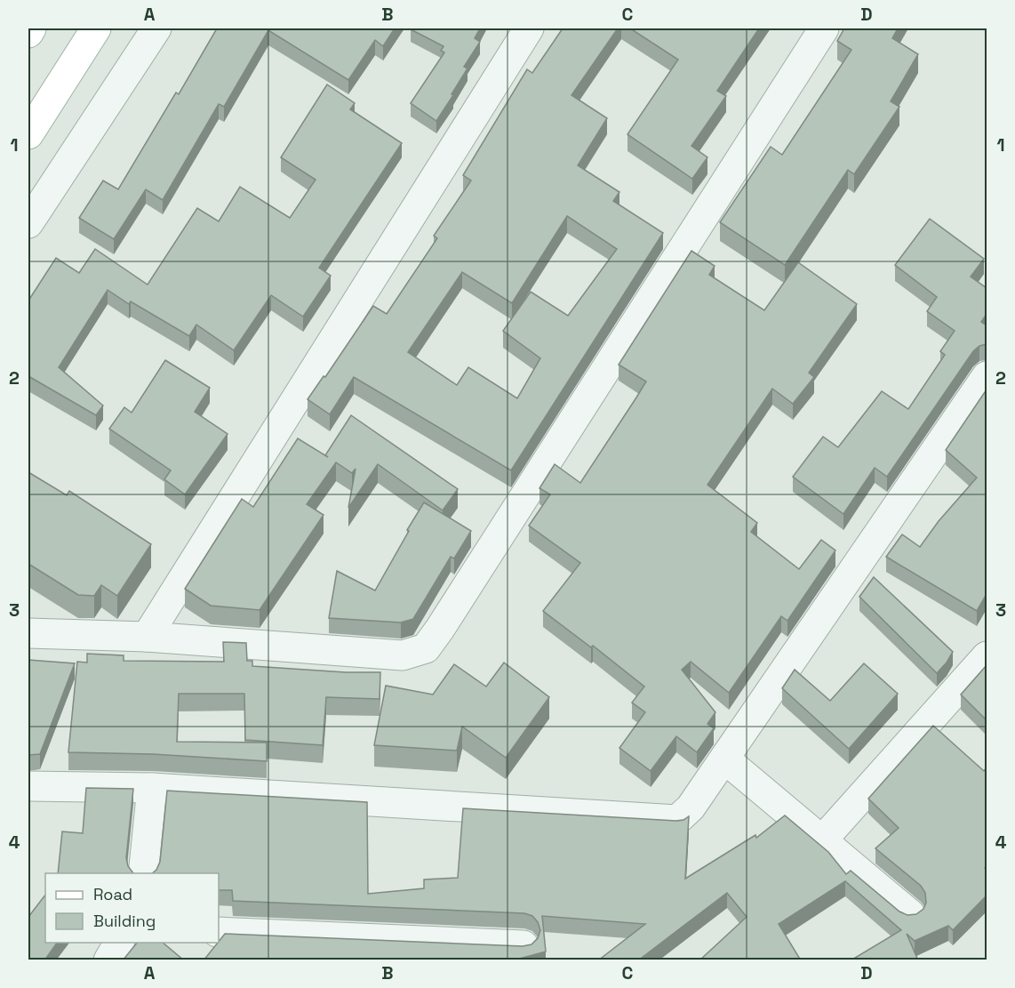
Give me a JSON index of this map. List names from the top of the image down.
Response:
{
  "legend": ["Road", "Building"],
  "grid": {
    "columns": [
      "A",
      "B",
      "C",
      "D"
    ],
    "rows": [
      "1",
      "2",
      "3",
      "4"
    ]
  }
}
